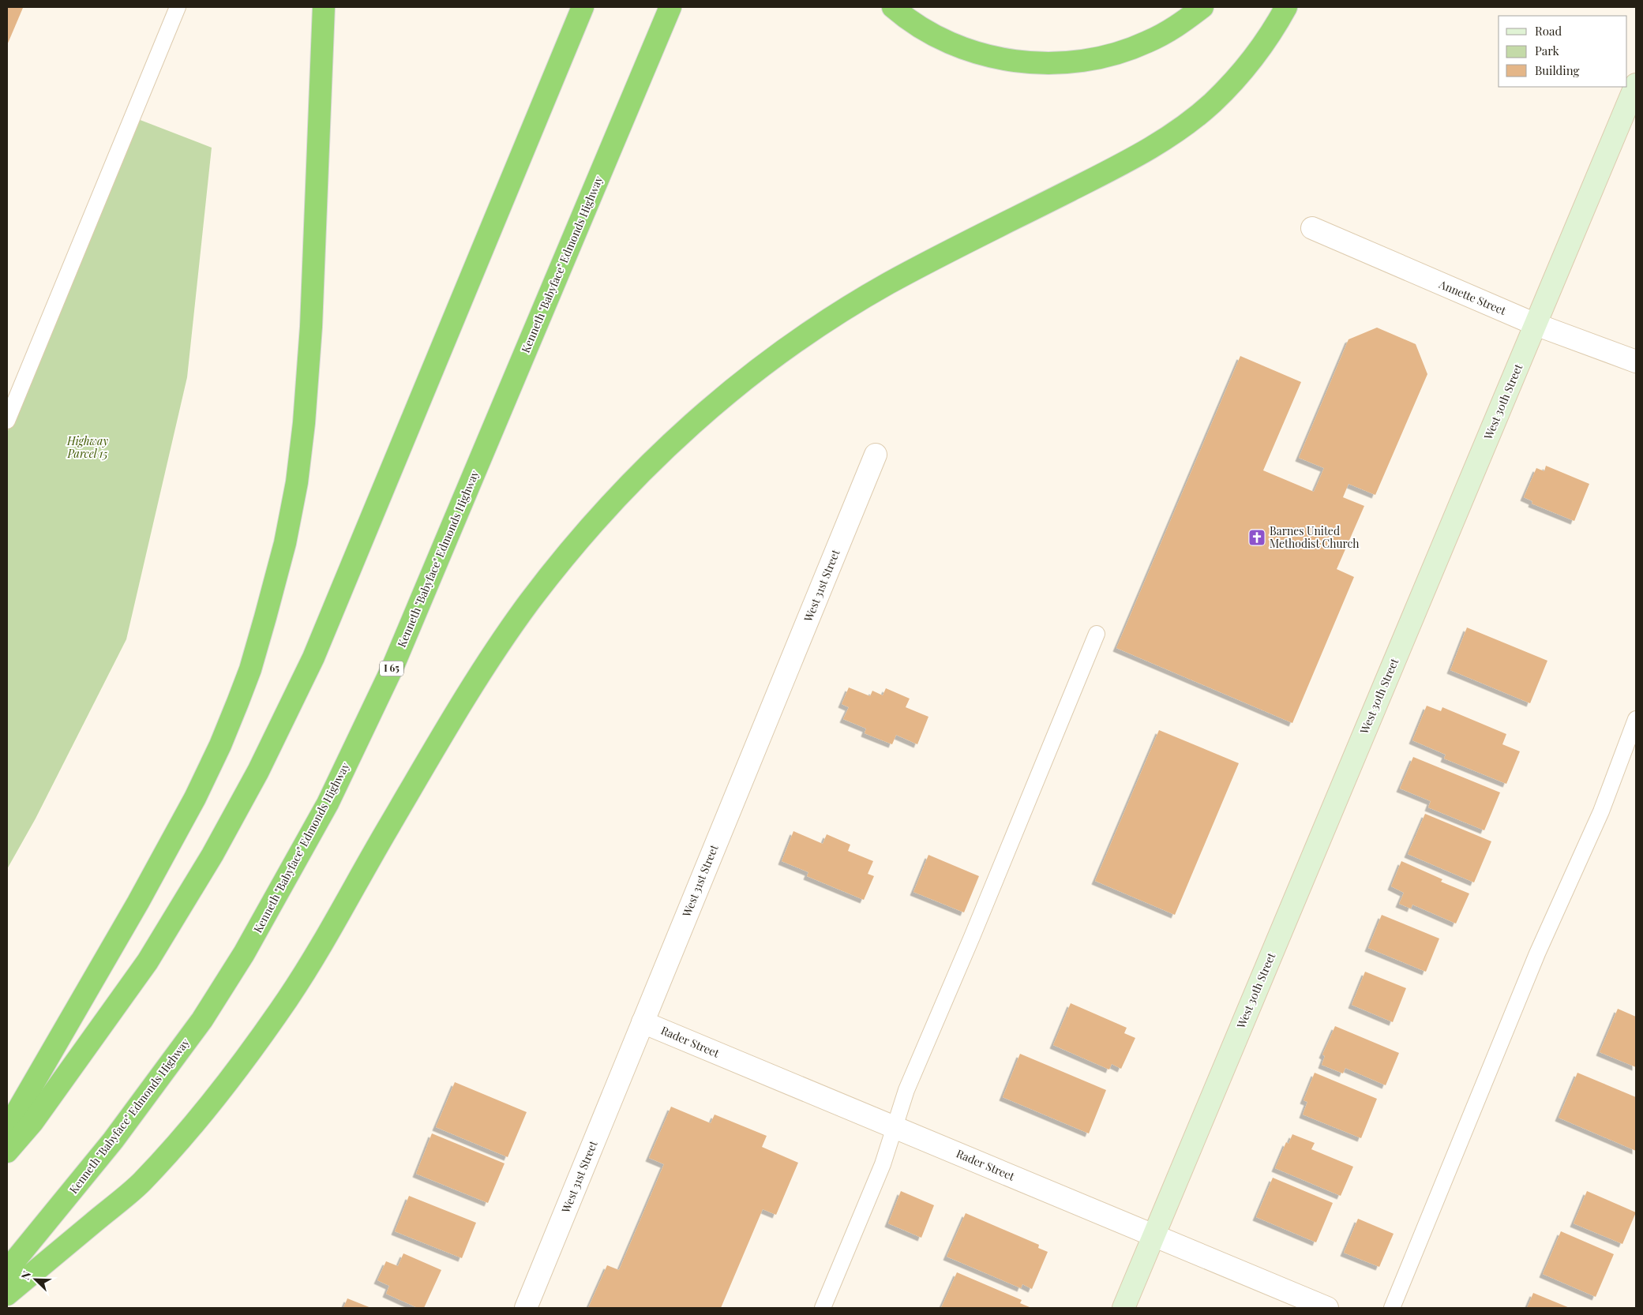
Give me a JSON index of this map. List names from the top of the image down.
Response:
{
  "streets": {
    "highway": ["Kenneth \"Babyface\" Edmonds Highway", "I 65"],
    "main road": ["West 30th Street"],
    "street": ["Annette Street", "West 31st Street", "Rader Street"]
  },
  "crossings": [
    ["Annette Street", "West 30th Street"],
    ["West 30th Street", "Rader Street"],
    ["West 31st Street", "Rader Street"]
  ],
  "parks": ["Highway Parcel 15"],
  "places": {
    "church": ["Barnes United Methodist Church"]
  },
  "legend": ["Road", "Park", "Building"],
  "north": "top left"
}
